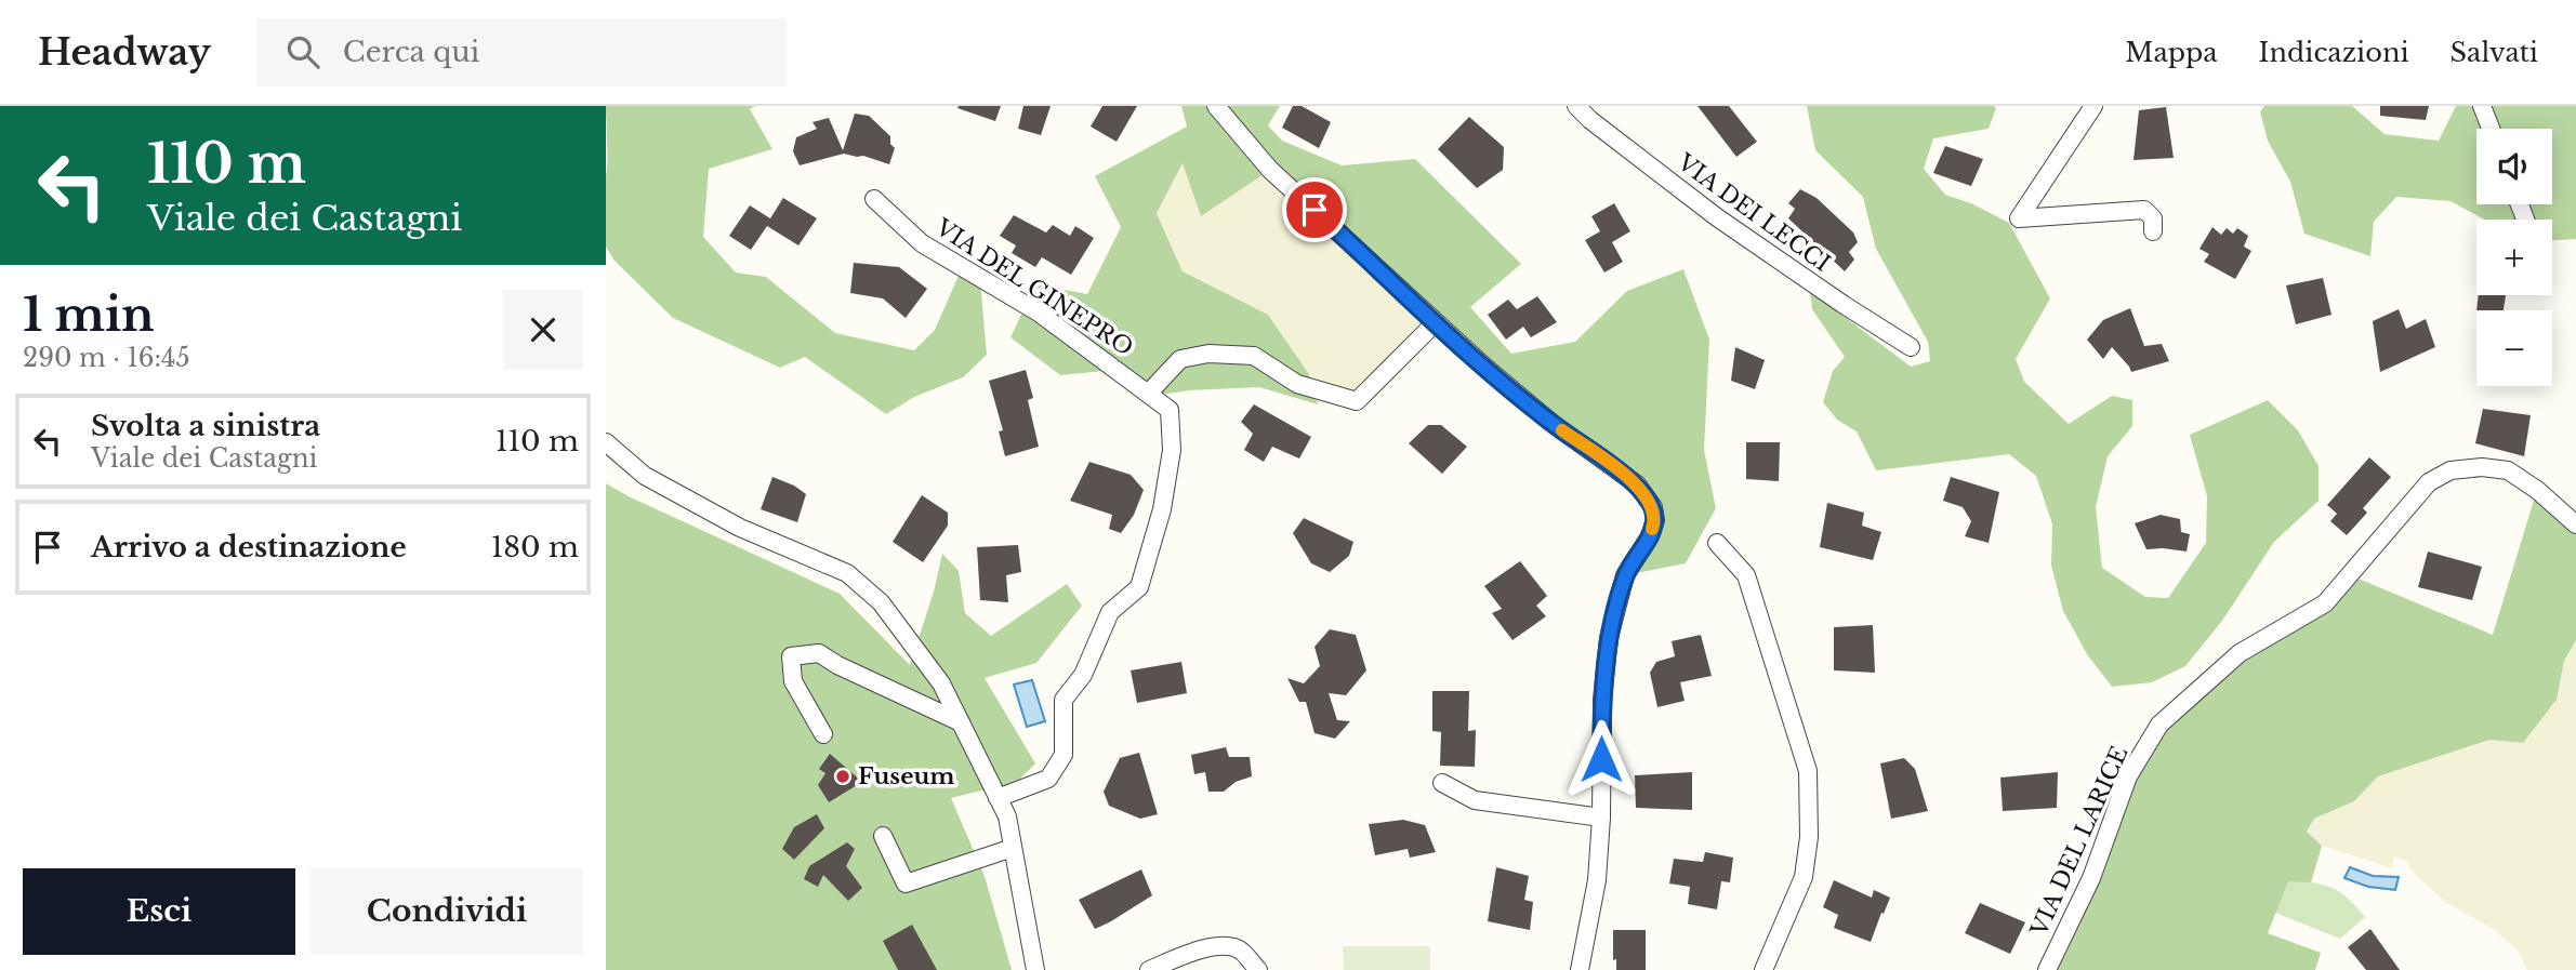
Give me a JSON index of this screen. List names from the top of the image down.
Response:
{
  "streets": {
    "street": ["VIA DEI LECCI", "VIA DEL GINEPRO", "VIA DEL LARICE"]
  },
  "places": ["Fuseum"],
  "page": {
    "header": "Headway",
    "search": "Cerca qui",
    "nav": ["Mappa", "Indicazioni", "Salvati"],
    "turn": ["110 m", "Viale dei Castagni"],
    "map_buttons": ["+", "−"],
    "heading": ["1 min", "290 m · 16:45"],
    "list": [
      {
        "name": "Svolta a sinistra",
        "note": "Viale dei Castagni",
        "value": "110 m"
      },
      {
        "name": "Arrivo a destinazione",
        "value": "180 m"
      }
    ],
    "buttons": ["Esci", "Condividi"]
  }
}
